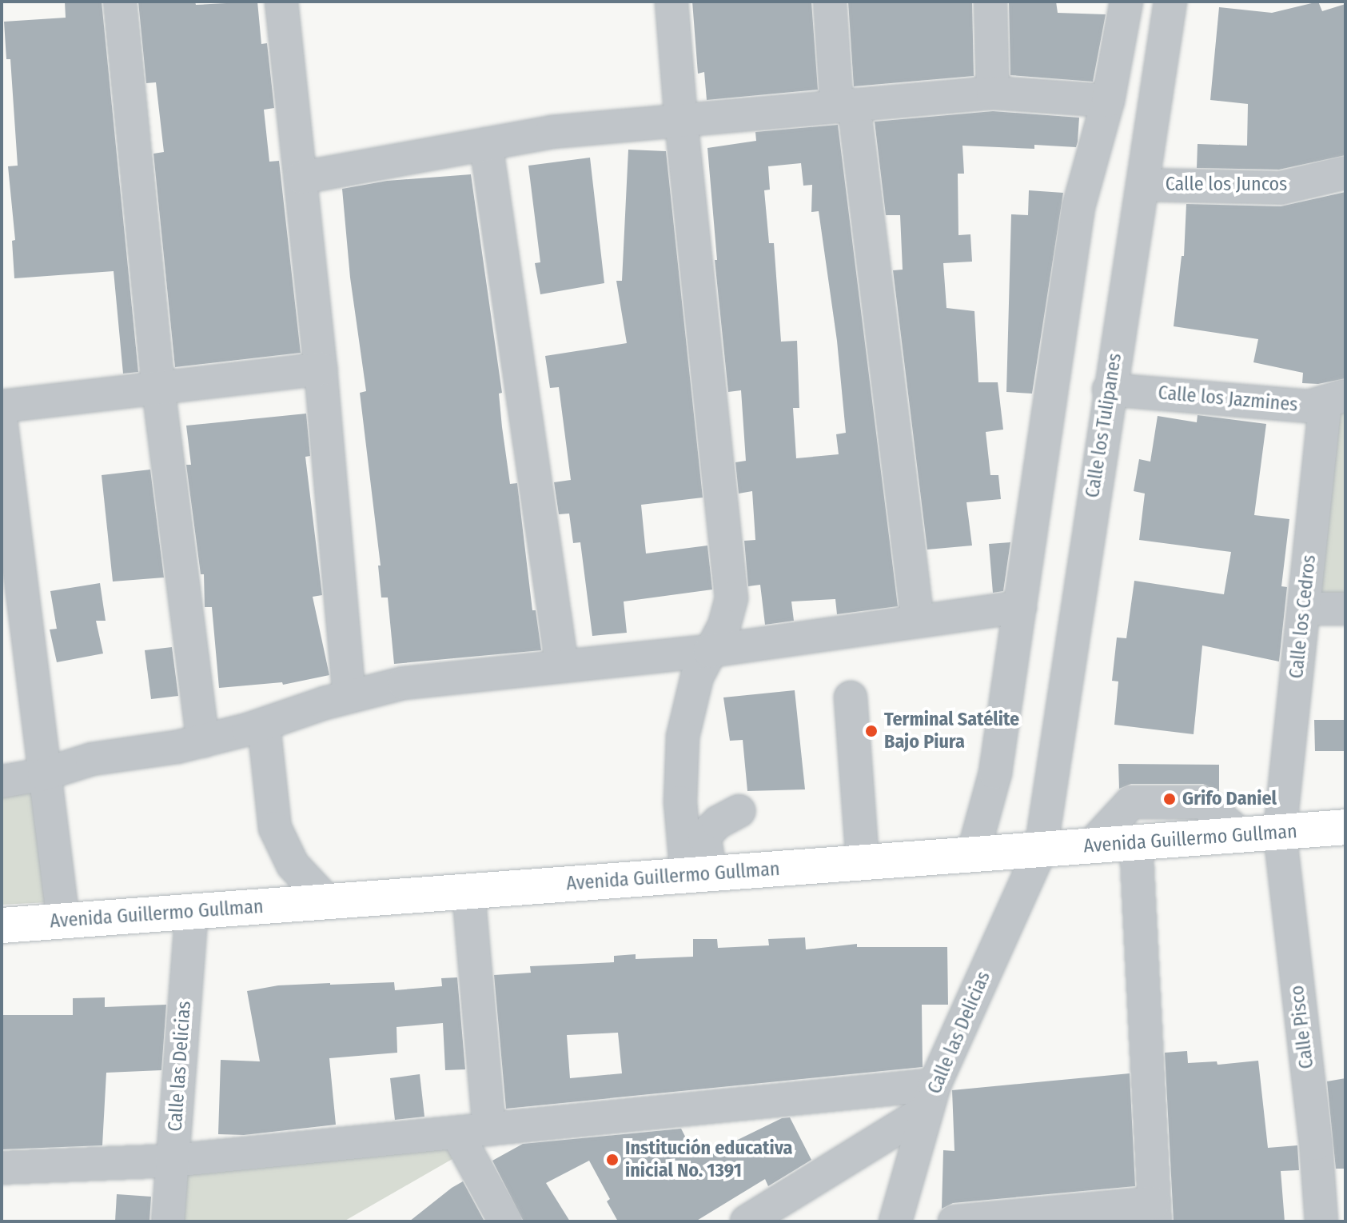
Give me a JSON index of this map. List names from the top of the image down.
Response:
{
  "streets": {
    "main road": ["Avenida Guillermo Gullman"],
    "street": [
      "Calle los Juncos",
      "Calle los Jazmines",
      "Calle los Tulipanes",
      "Calle los Cedros",
      "Calle Pisco",
      "Calle las Delicias"
    ]
  },
  "crossings": [
    ["Calle los Juncos", "Calle los Tulipanes"],
    ["Calle los Jazmines", "Calle los Tulipanes"],
    ["Calle los Jazmines", "Calle los Cedros"],
    ["Calle los Tulipanes", "Avenida Guillermo Gullman"],
    ["Calle los Tulipanes", "Calle las Delicias"],
    ["Calle los Cedros", "Avenida Guillermo Gullman"],
    ["Calle los Cedros", "Calle Pisco"],
    ["Avenida Guillermo Gullman", "Calle Pisco"],
    ["Avenida Guillermo Gullman", "Calle las Delicias"]
  ],
  "places": ["Terminal Satélite Bajo Piura", "Grifo Daniel", "Institución educativa inicial No. 1391"]
}
